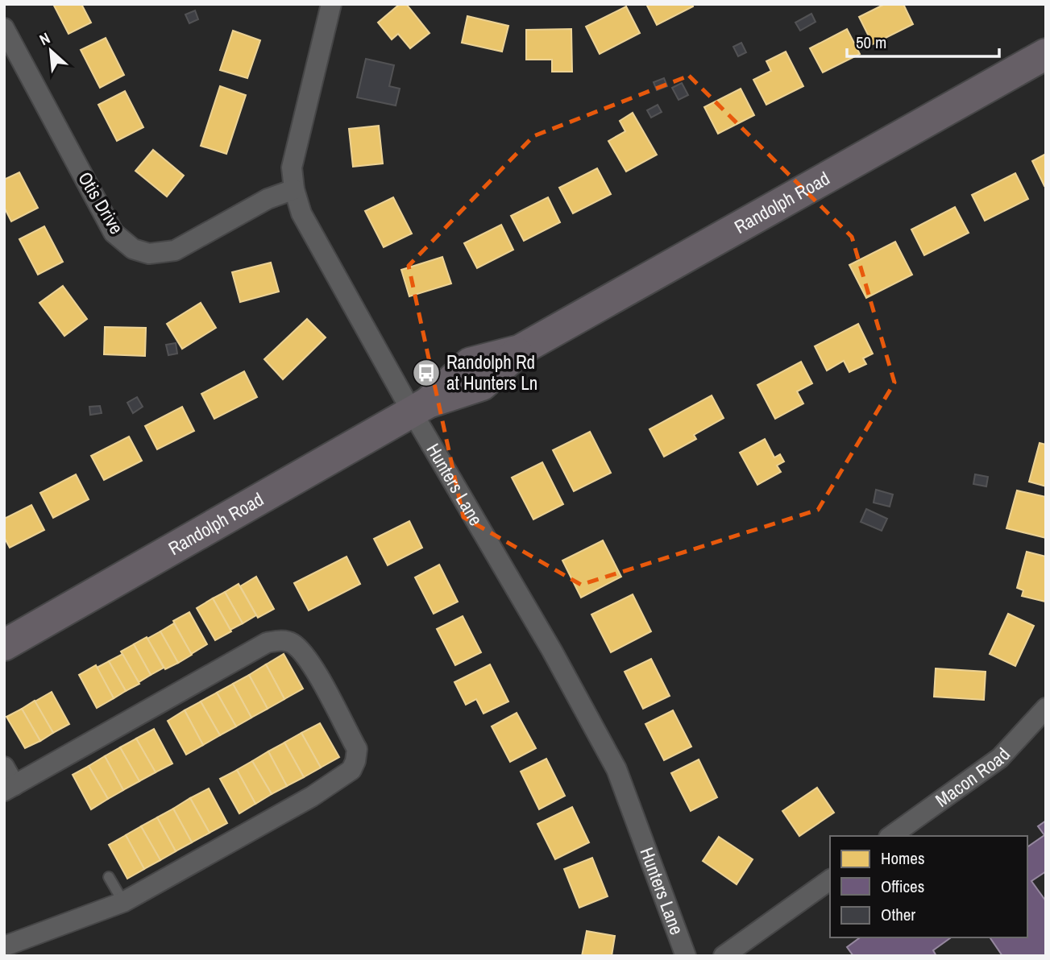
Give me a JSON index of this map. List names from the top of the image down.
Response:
{
  "streets": {
    "main road": ["Randolph Road"],
    "street": ["Otis Drive", "Hunters Lane", "Macon Road"]
  },
  "crossings": [
    ["Randolph Road", "Hunters Lane"],
    ["Otis Drive", "Hunters Lane"]
  ],
  "places": {
    "bus stop": ["Randolph Rd at Hunters Ln"]
  },
  "legend": ["Homes", "Offices", "Other"],
  "scale_bar": "50 m",
  "north": "top left"
}
